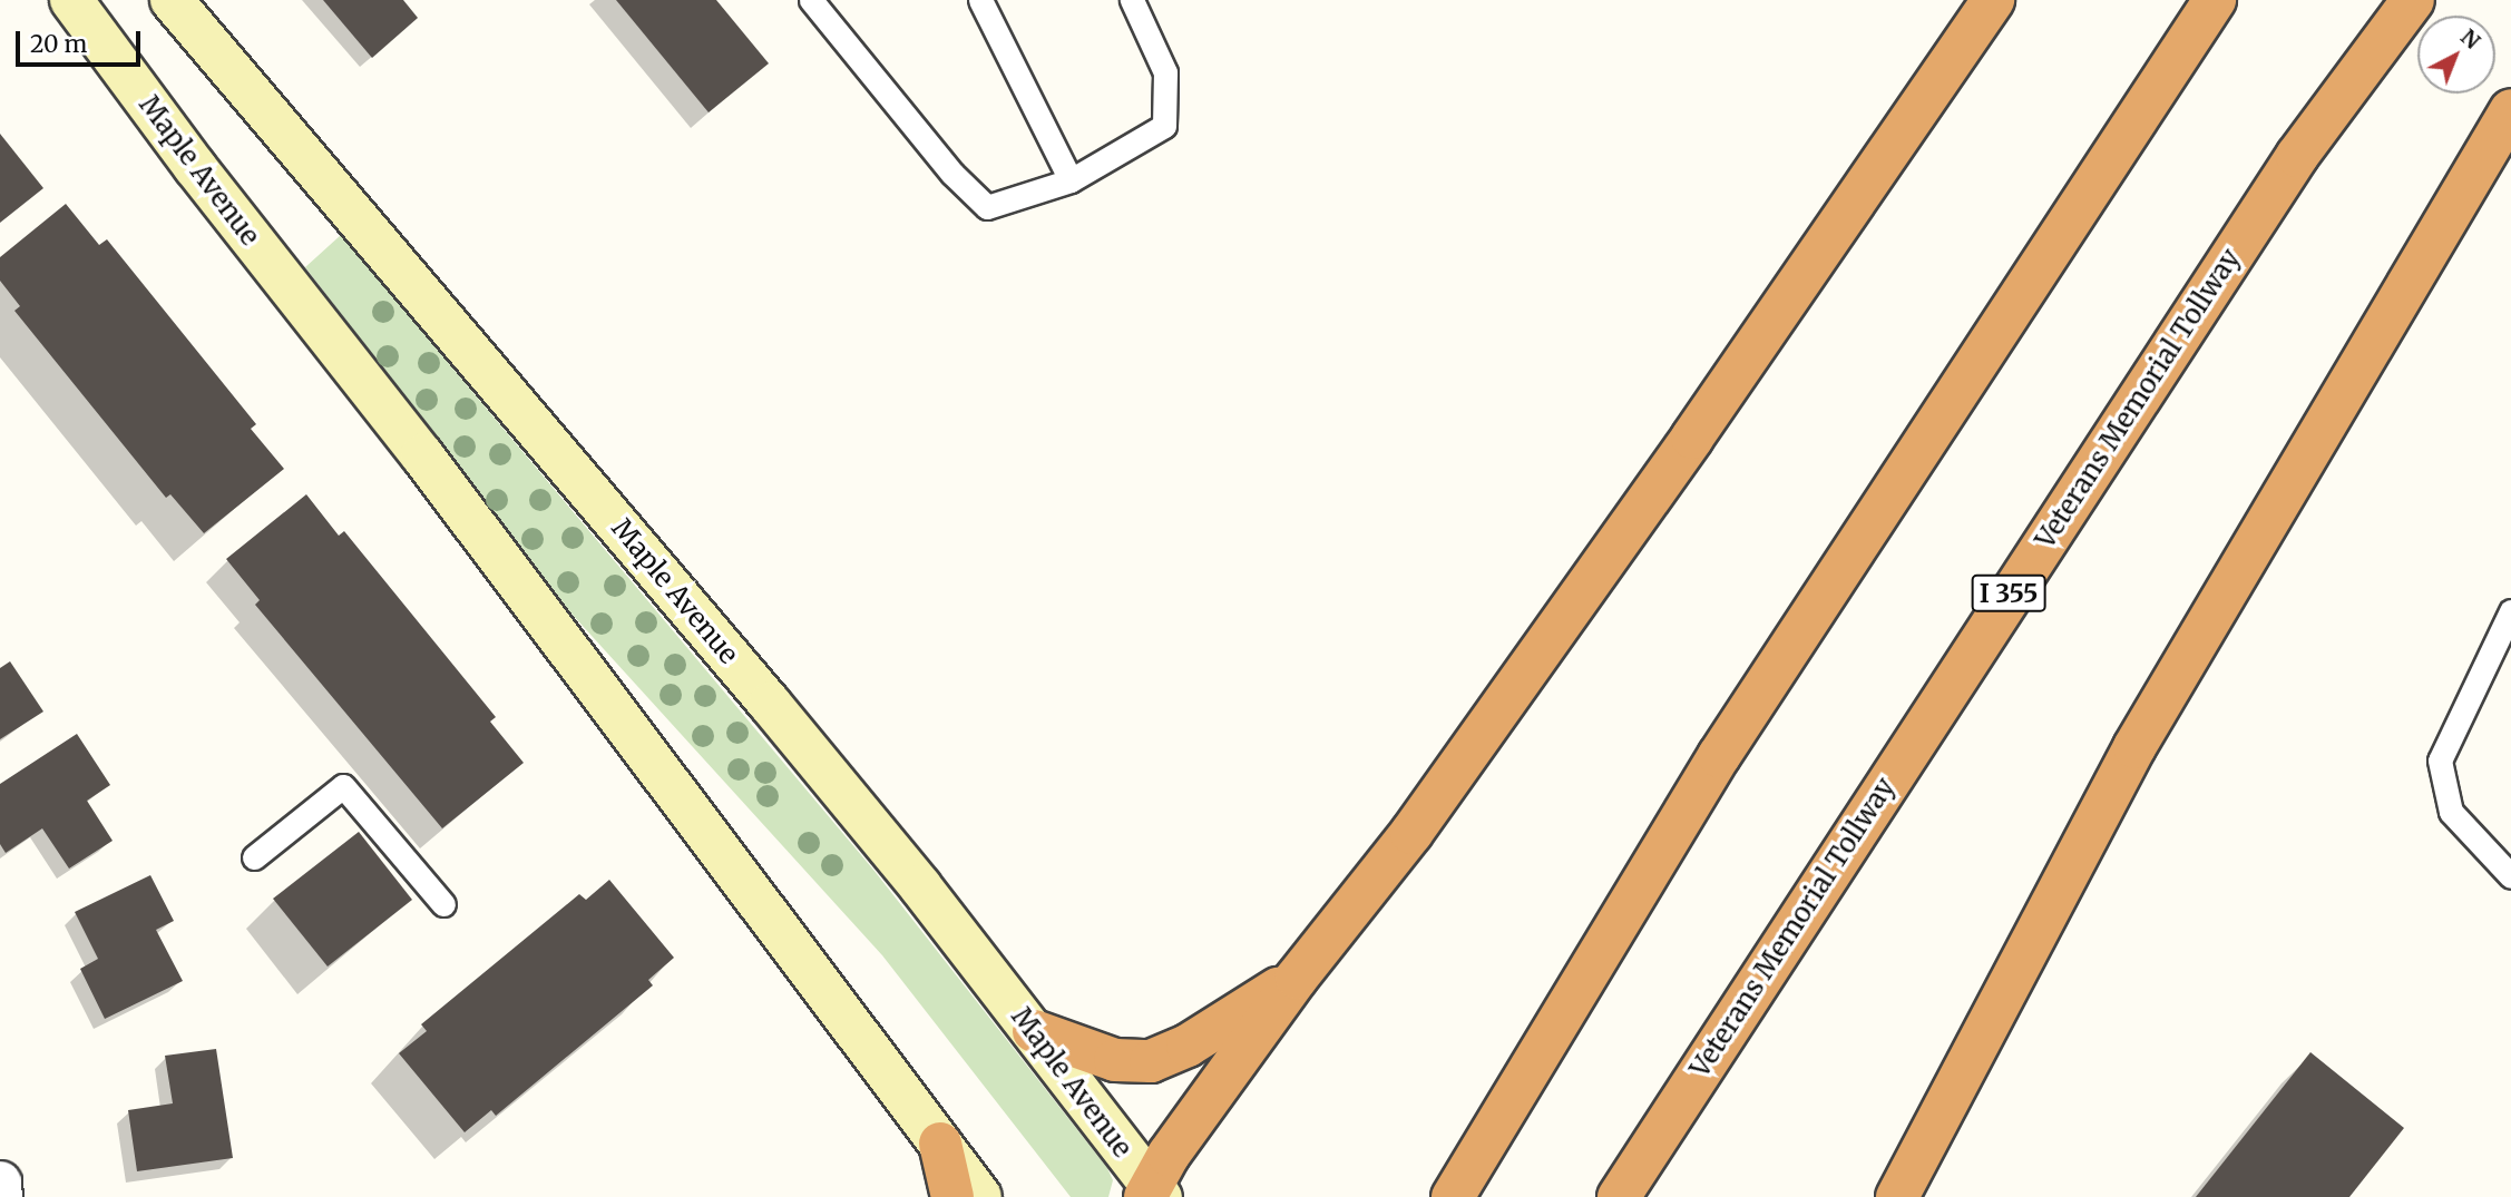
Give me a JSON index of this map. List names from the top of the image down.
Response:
{
  "streets": {
    "highway": ["Veterans Memorial Tollway", "I 355"],
    "main road": ["Maple Avenue"]
  },
  "scale_bar": "20 m",
  "north": "top right"
}
